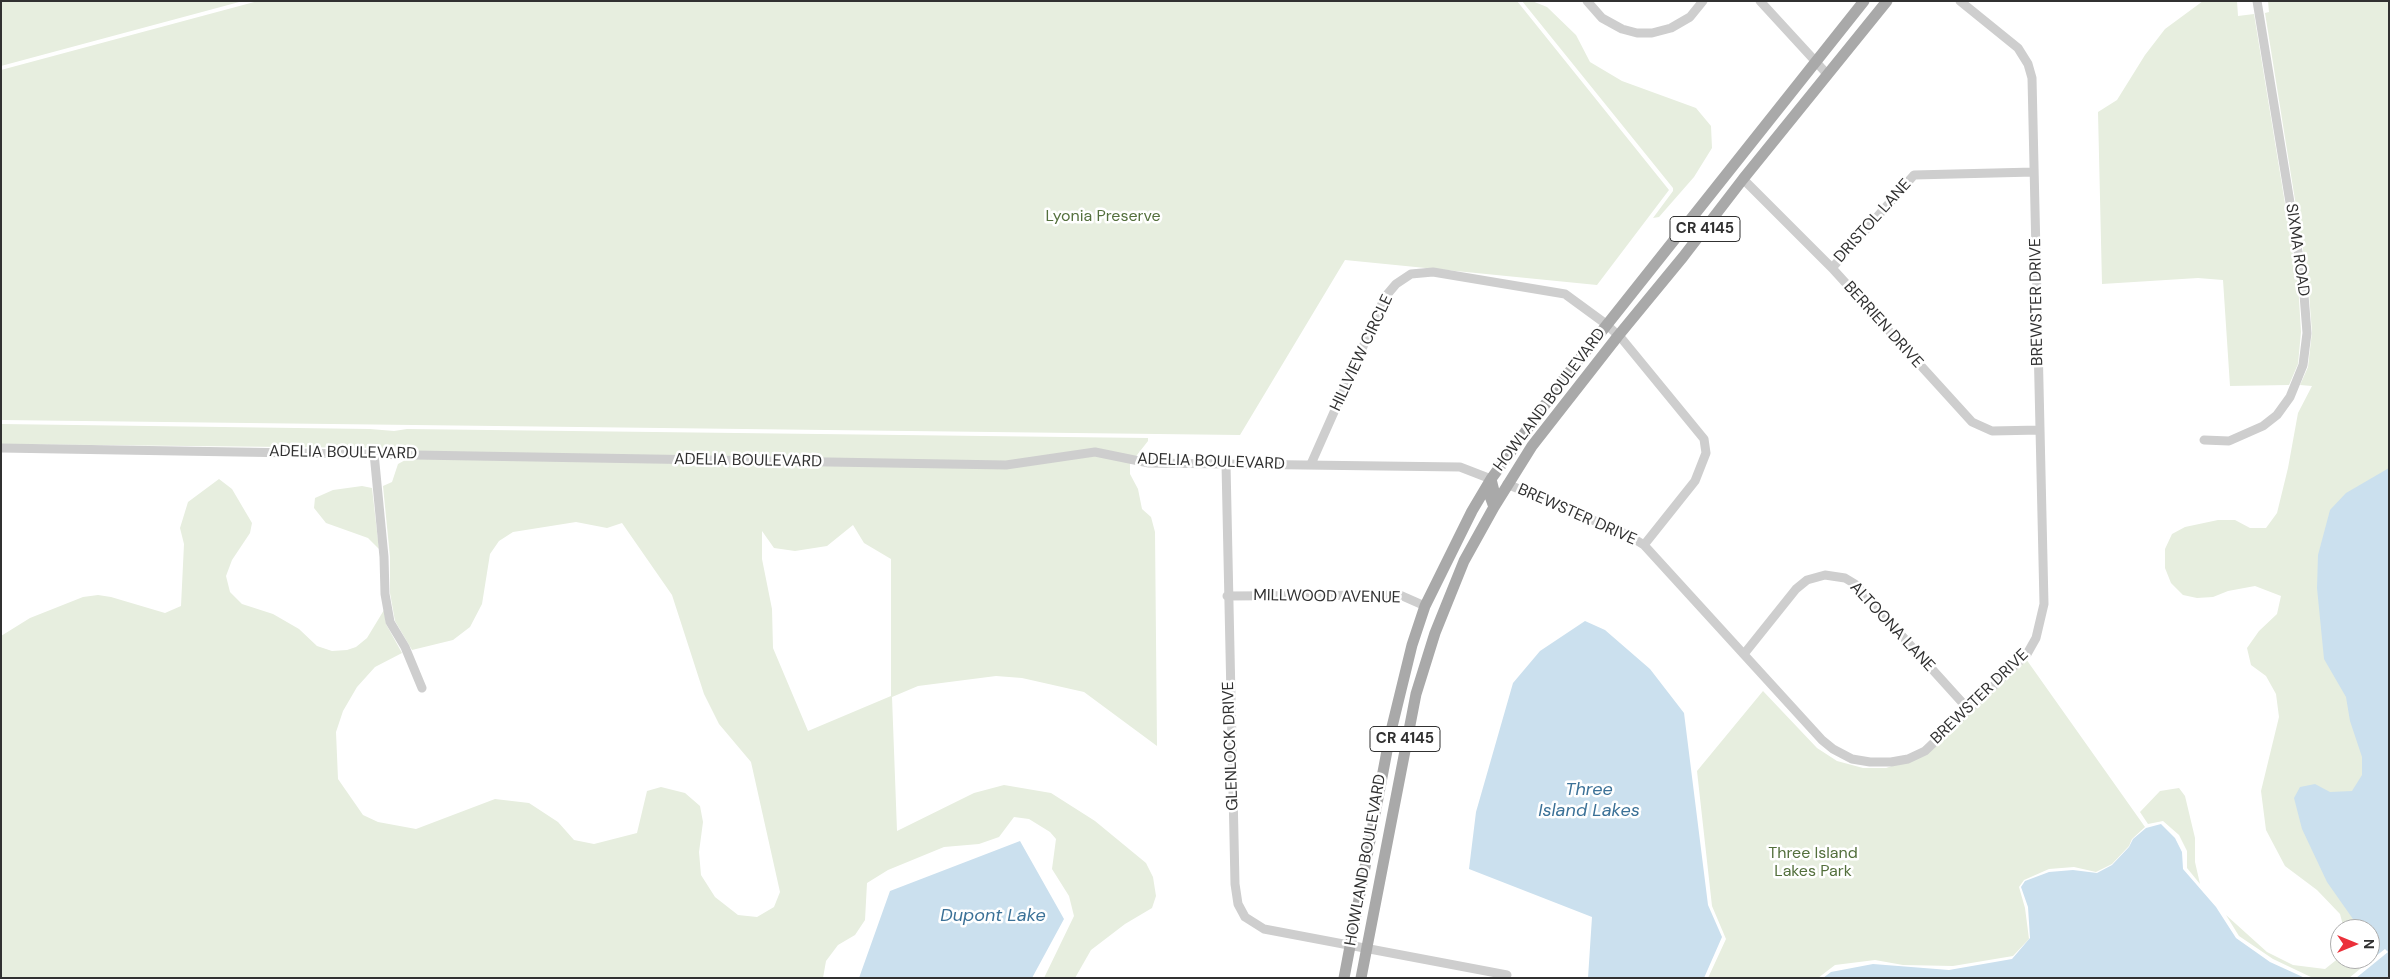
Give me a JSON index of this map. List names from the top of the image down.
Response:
{
  "streets": {
    "main road": ["CR 4145", "HOWLAND BOULEVARD"],
    "street": [
      "DRISTOL LANE",
      "SIXMA ROAD",
      "BREWSTER DRIVE",
      "BERRIEN DRIVE",
      "HILLVIEW CIRCLE",
      "ADELIA BOULEVARD",
      "MILLWOOD AVENUE",
      "ALTOONA LANE",
      "GLENLOCK DRIVE"
    ]
  },
  "crossings": [
    ["DRISTOL LANE", "BREWSTER DRIVE"],
    ["DRISTOL LANE", "BERRIEN DRIVE"],
    ["BREWSTER DRIVE", "BERRIEN DRIVE"],
    ["BREWSTER DRIVE", "HOWLAND BOULEVARD"],
    ["BREWSTER DRIVE", "ALTOONA LANE"],
    ["BERRIEN DRIVE", "HOWLAND BOULEVARD"],
    ["HILLVIEW CIRCLE", "HOWLAND BOULEVARD"],
    ["HILLVIEW CIRCLE", "ADELIA BOULEVARD"],
    ["HOWLAND BOULEVARD", "ADELIA BOULEVARD"],
    ["HOWLAND BOULEVARD", "MILLWOOD AVENUE"],
    ["HOWLAND BOULEVARD", "GLENLOCK DRIVE"],
    ["ADELIA BOULEVARD", "GLENLOCK DRIVE"],
    ["MILLWOOD AVENUE", "GLENLOCK DRIVE"]
  ],
  "water": ["Three Island Lakes", "Dupont Lake"],
  "parks": ["Lyonia Preserve", "Three Island Lakes Park"],
  "north": "right"
}
